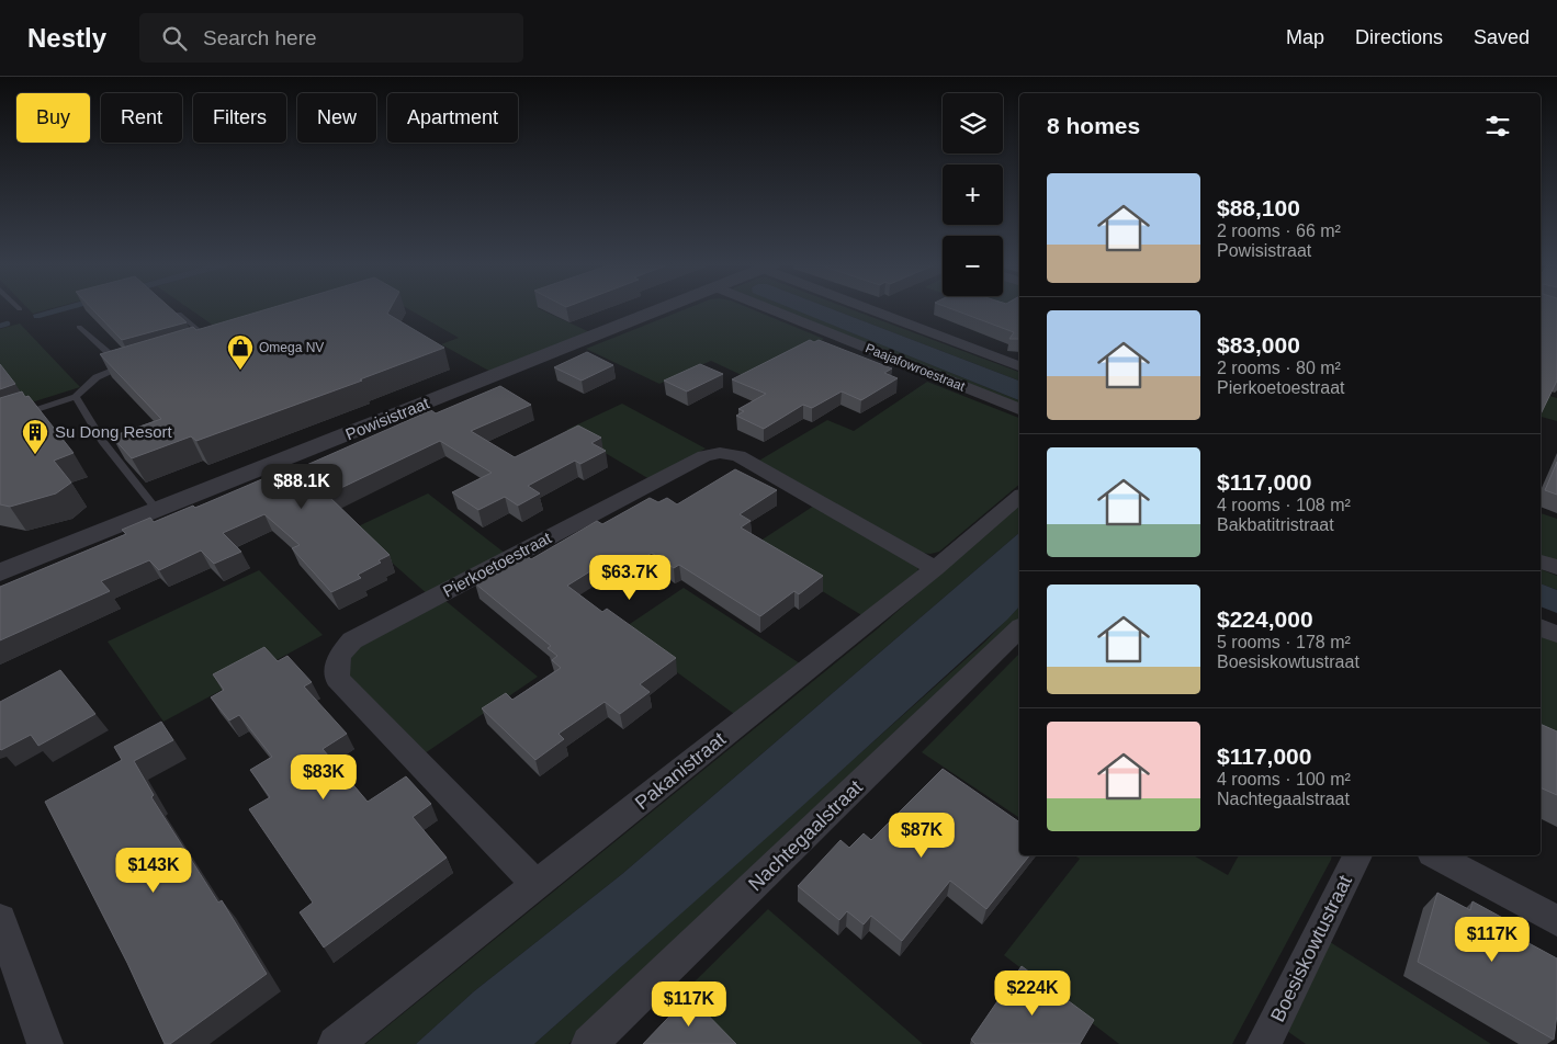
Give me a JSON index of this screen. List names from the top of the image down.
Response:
{
  "streets": {
    "street": [
      "Paajafowroestraat",
      "Powisistraat",
      "Pierkoetoestraat",
      "Pakanistraat",
      "Nachtegaalstraat",
      "Boesiskowtustraat"
    ]
  },
  "crossings": [
    ["Pierkoetoestraat", "Pakanistraat"]
  ],
  "places": {
    "shop": ["Omega NV"],
    "building": ["Su Dong Resort"]
  },
  "page": {
    "header": "Nestly",
    "search": "Search here",
    "nav": ["Map", "Directions", "Saved"],
    "map_buttons": ["+", "−"],
    "chip": [
      "Buy",
      "Rent",
      "Filters",
      "New",
      "Apartment"
    ],
    "heading": "8 homes",
    "list": [
      {
        "name": "$88,100",
        "note": "2 rooms · 66 m² · Powisistraat"
      },
      {
        "name": "$83,000",
        "note": "2 rooms · 80 m² · Pierkoetoestraat"
      },
      {
        "name": "$117,000",
        "note": "4 rooms · 108 m² · Bakbatitristraat"
      },
      {
        "name": "$224,000",
        "note": "5 rooms · 178 m² · Boesiskowtustraat"
      },
      {
        "name": "$117,000",
        "note": "4 rooms · 100 m² · Nachtegaalstraat"
      }
    ],
    "price": [
      "$88.1K",
      "$63.7K",
      "$83K",
      "$87K",
      "$143K",
      "$117K",
      "$224K",
      "$117K"
    ]
  }
}
